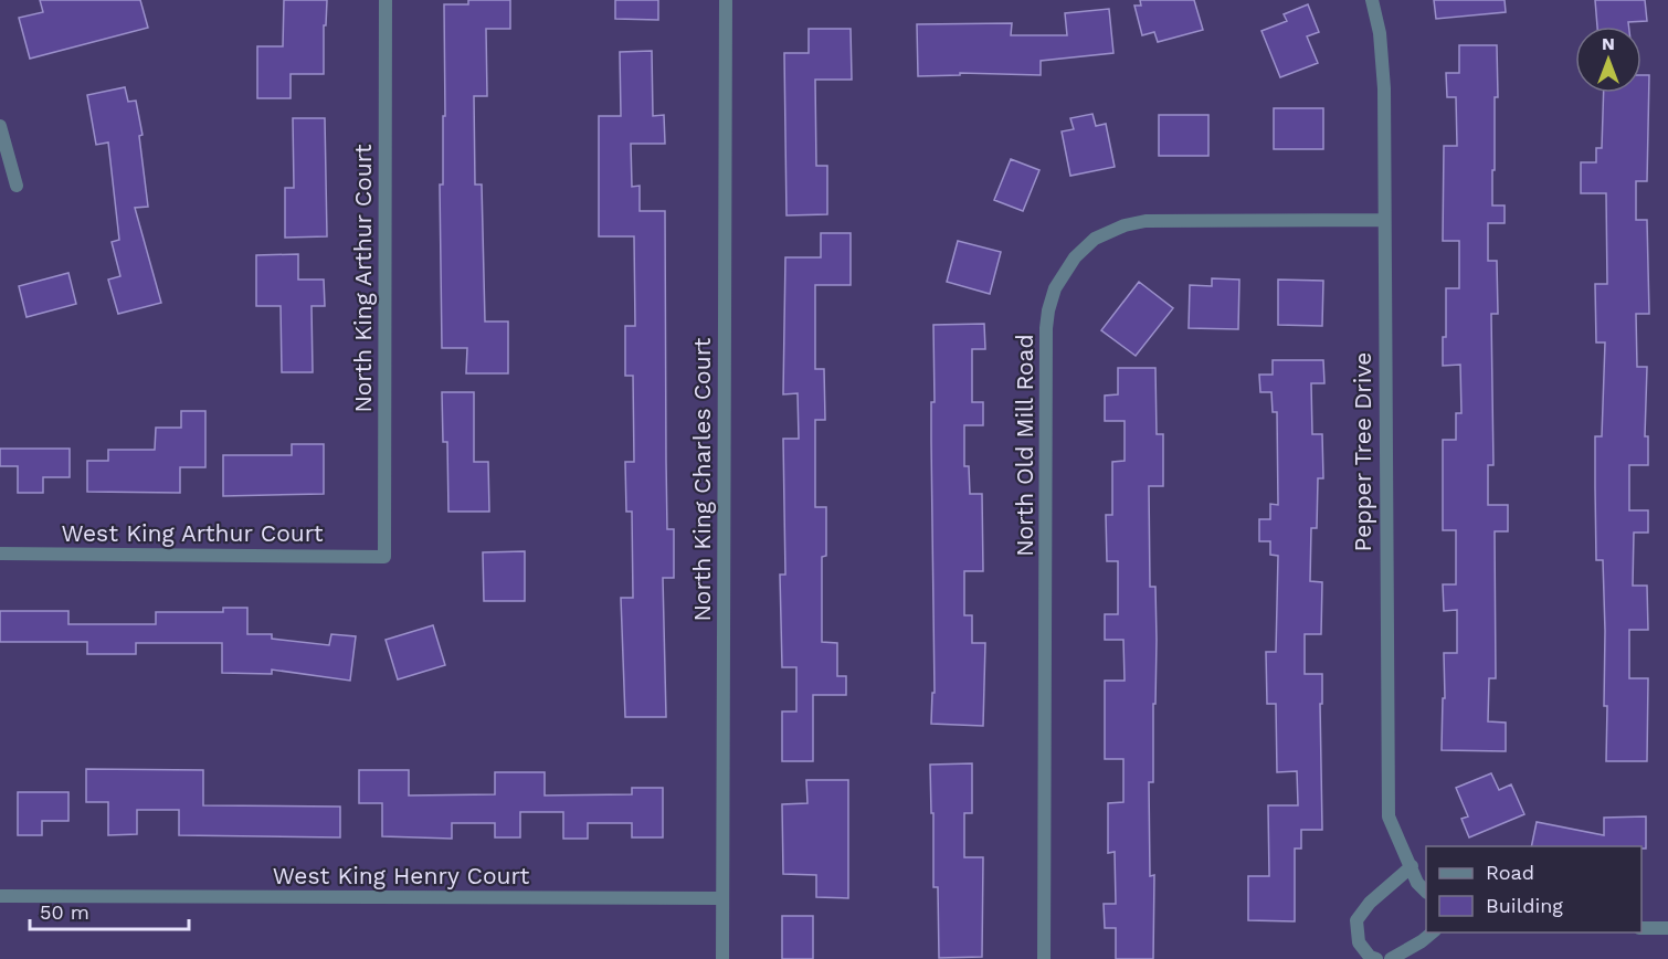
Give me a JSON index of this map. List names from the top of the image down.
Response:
{
  "streets": {
    "street": [
      "North King Arthur Court",
      "North Old Mill Road",
      "Pepper Tree Drive",
      "North King Charles Court",
      "West King Arthur Court",
      "West King Henry Court"
    ]
  },
  "crossings": [
    ["North King Arthur Court", "West King Arthur Court"],
    ["North Old Mill Road", "Pepper Tree Drive"],
    ["North King Charles Court", "West King Henry Court"]
  ],
  "legend": ["Road", "Building"],
  "scale_bar": "50 m",
  "north": "top"
}
